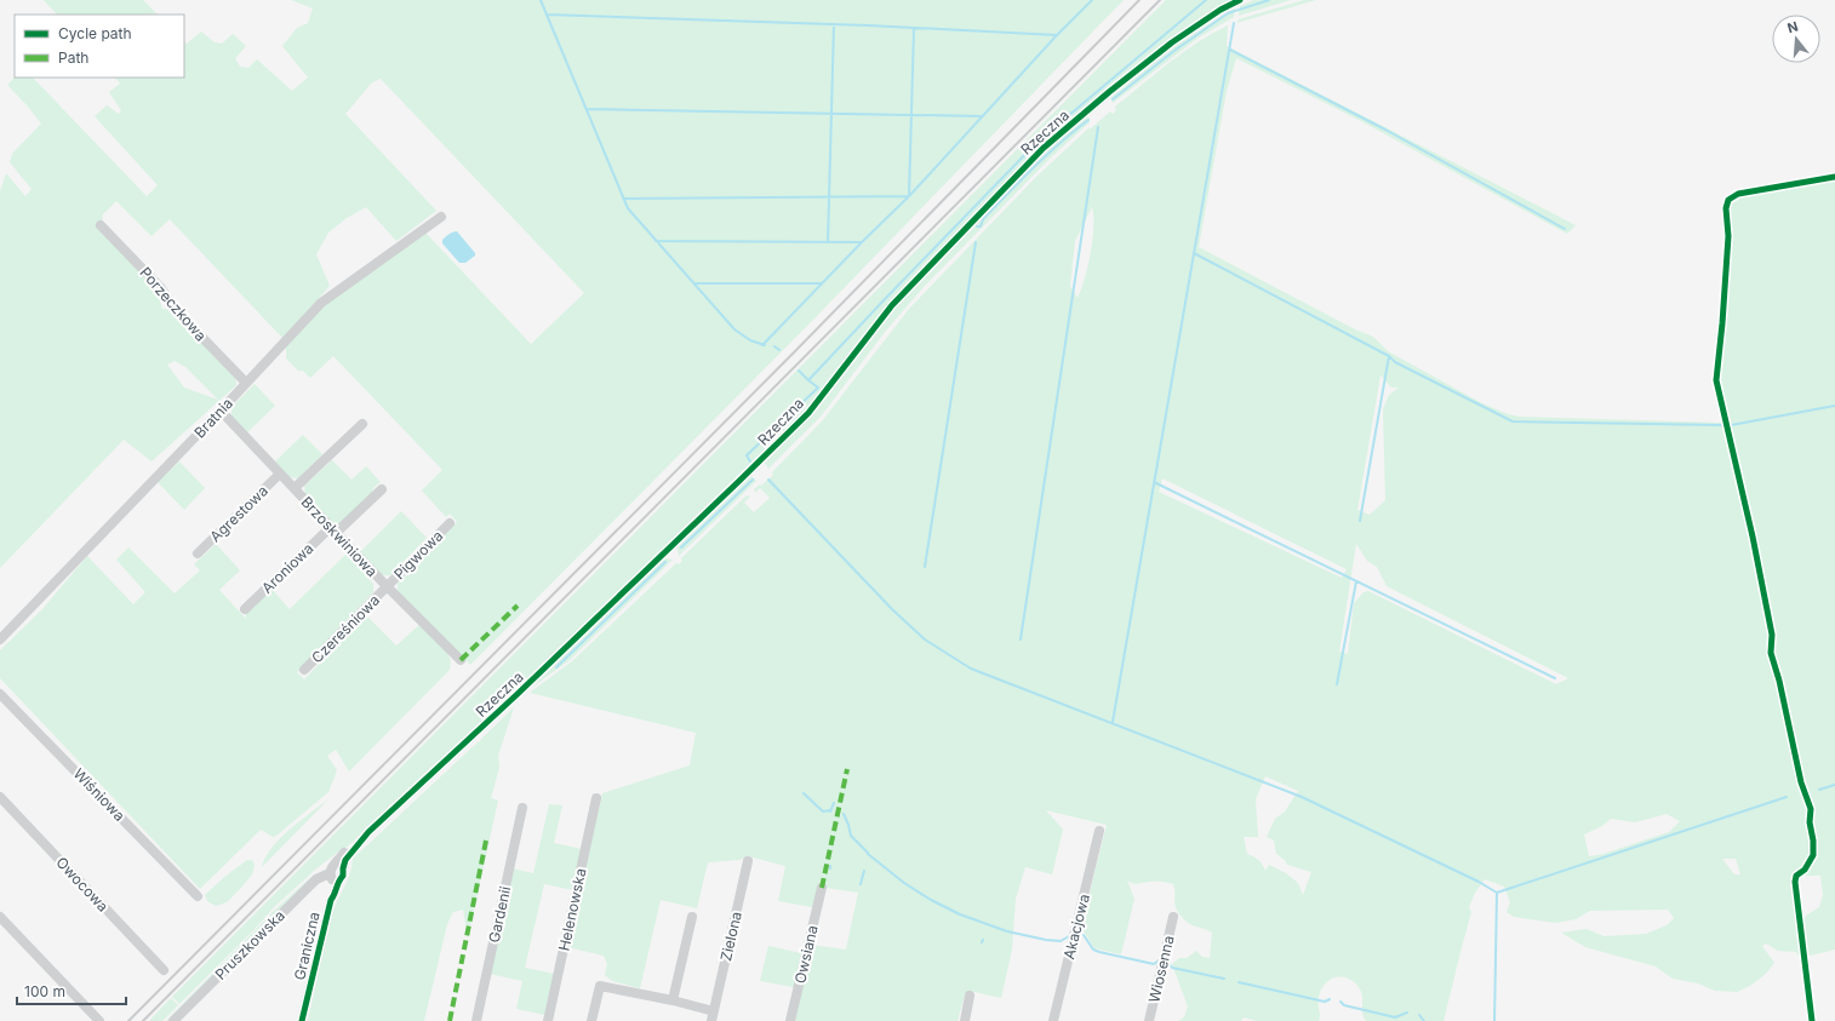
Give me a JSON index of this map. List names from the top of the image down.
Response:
{
  "streets": {
    "street": [
      "Rzeczna",
      "Porzeczkowa",
      "Bratnia",
      "Agrestowa",
      "Brzoskwiniowa",
      "Pigwowa",
      "Aroniowa",
      "Czereśniowa",
      "Wiśniowa",
      "Owocowa",
      "Helenowska",
      "Gardenii",
      "Akacjowa",
      "Zielona",
      "Pruszkowska",
      "Graniczna",
      "Owsiana",
      "Wiosenna"
    ]
  },
  "crossings": [
    ["Rzeczna", "Pruszkowska"],
    ["Rzeczna", "Graniczna"],
    ["Porzeczkowa", "Bratnia"],
    ["Bratnia", "Brzoskwiniowa"],
    ["Agrestowa", "Brzoskwiniowa"],
    ["Brzoskwiniowa", "Pigwowa"],
    ["Brzoskwiniowa", "Aroniowa"],
    ["Brzoskwiniowa", "Czereśniowa"],
    ["Pigwowa", "Czereśniowa"],
    ["Pruszkowska", "Graniczna"]
  ],
  "legend": ["Cycle path", "Path"],
  "scale_bar": "100 m",
  "north": "top"
}
